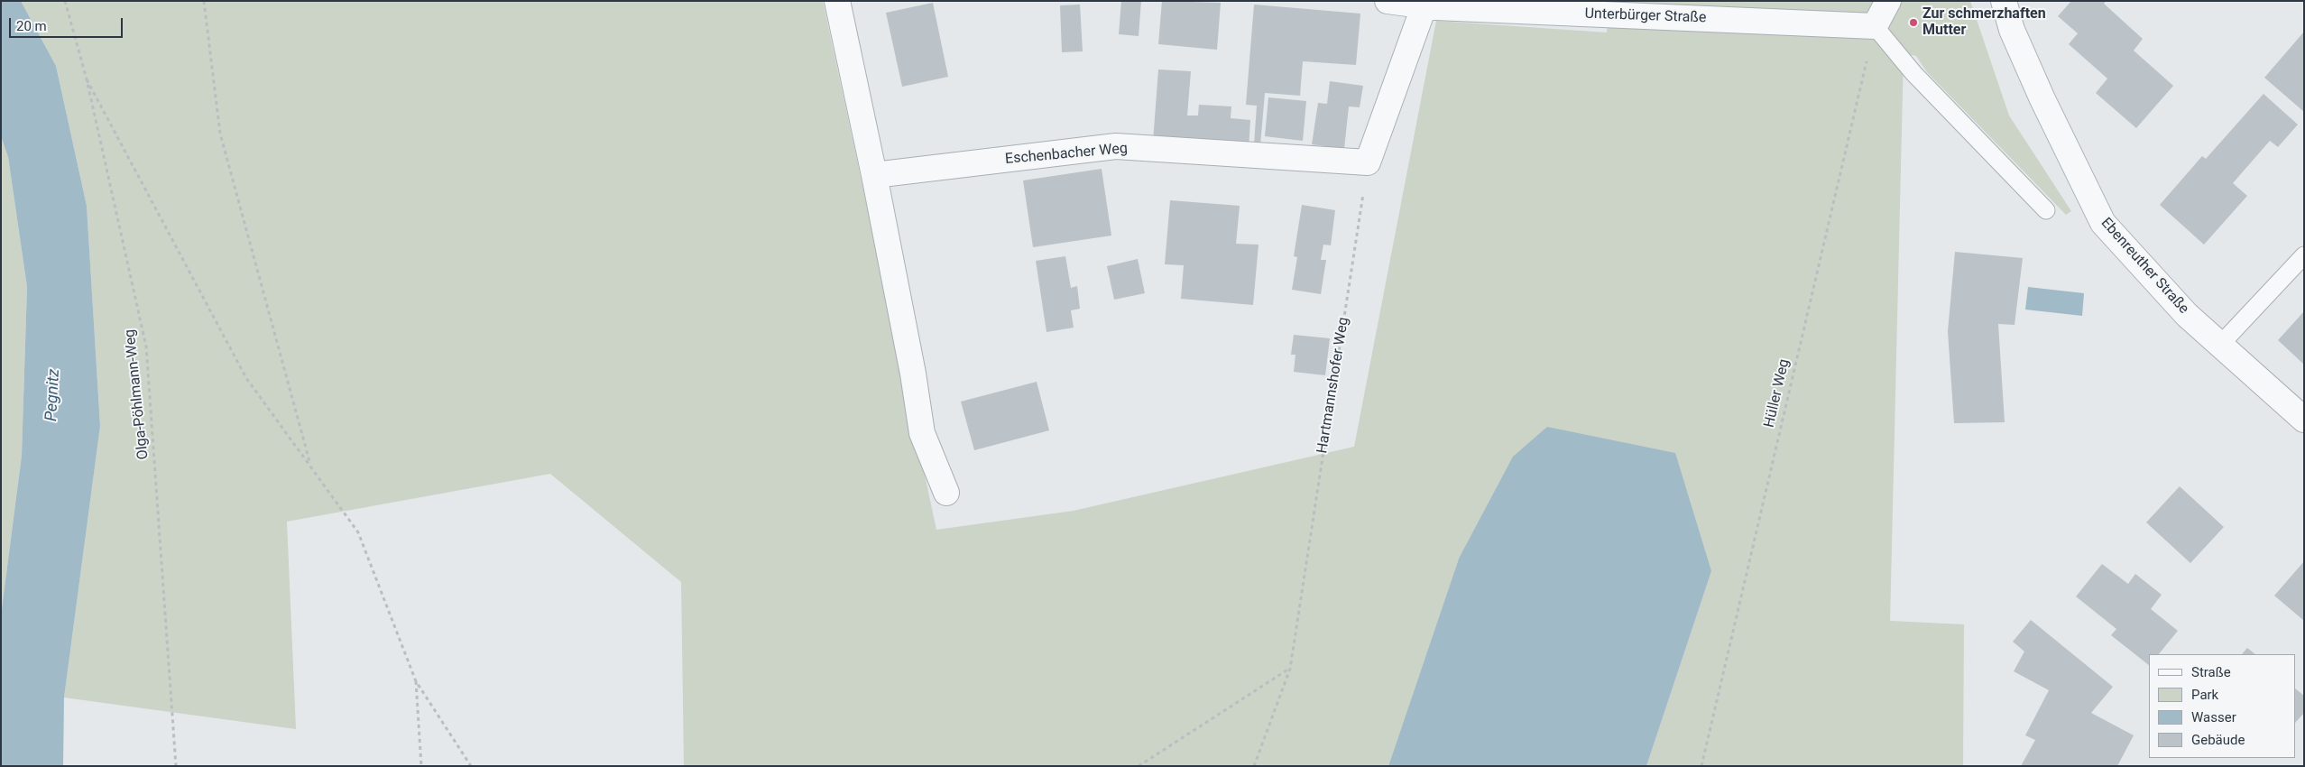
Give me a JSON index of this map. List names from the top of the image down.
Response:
{
  "streets": {
    "street": ["Unterbürger Straße", "Eschenbacher Weg", "Ebenreuther Straße"],
    "path": ["Hartmannshofer Weg", "Hüller Weg", "Olga-Pöhlmann-Weg"]
  },
  "crossings": [
    ["Unterbürger Straße", "Hüller Weg"],
    ["Eschenbacher Weg", "Hartmannshofer Weg"]
  ],
  "water": ["Pegnitz"],
  "places": ["Zur schmerzhaften Mutter"],
  "legend": [
    "Straße",
    "Park",
    "Wasser",
    "Gebäude"
  ],
  "scale_bar": "20 m"
}
